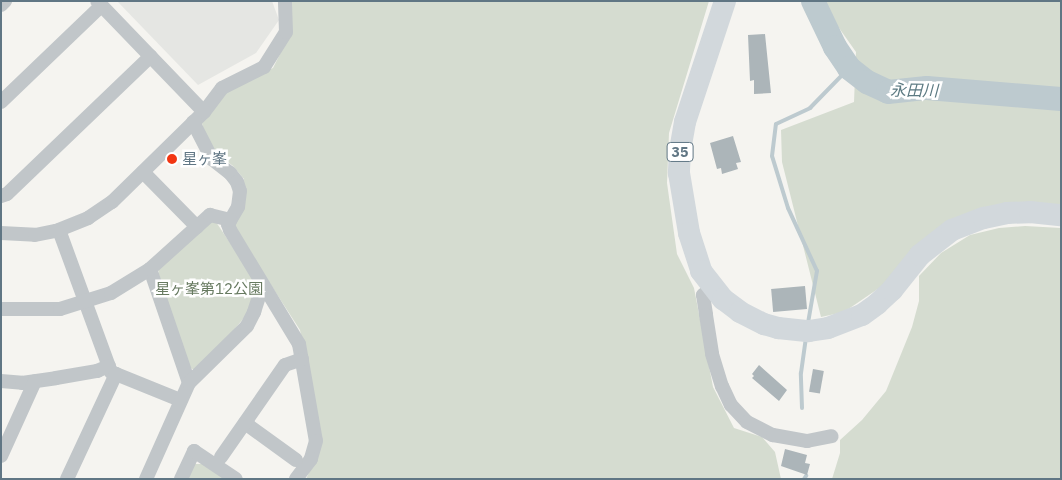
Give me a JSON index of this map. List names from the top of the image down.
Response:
{
  "streets": {
    "main road": ["35"]
  },
  "water": ["永田川"],
  "parks": ["星ヶ峯第12公園"],
  "places": ["星ヶ峯"]
}
